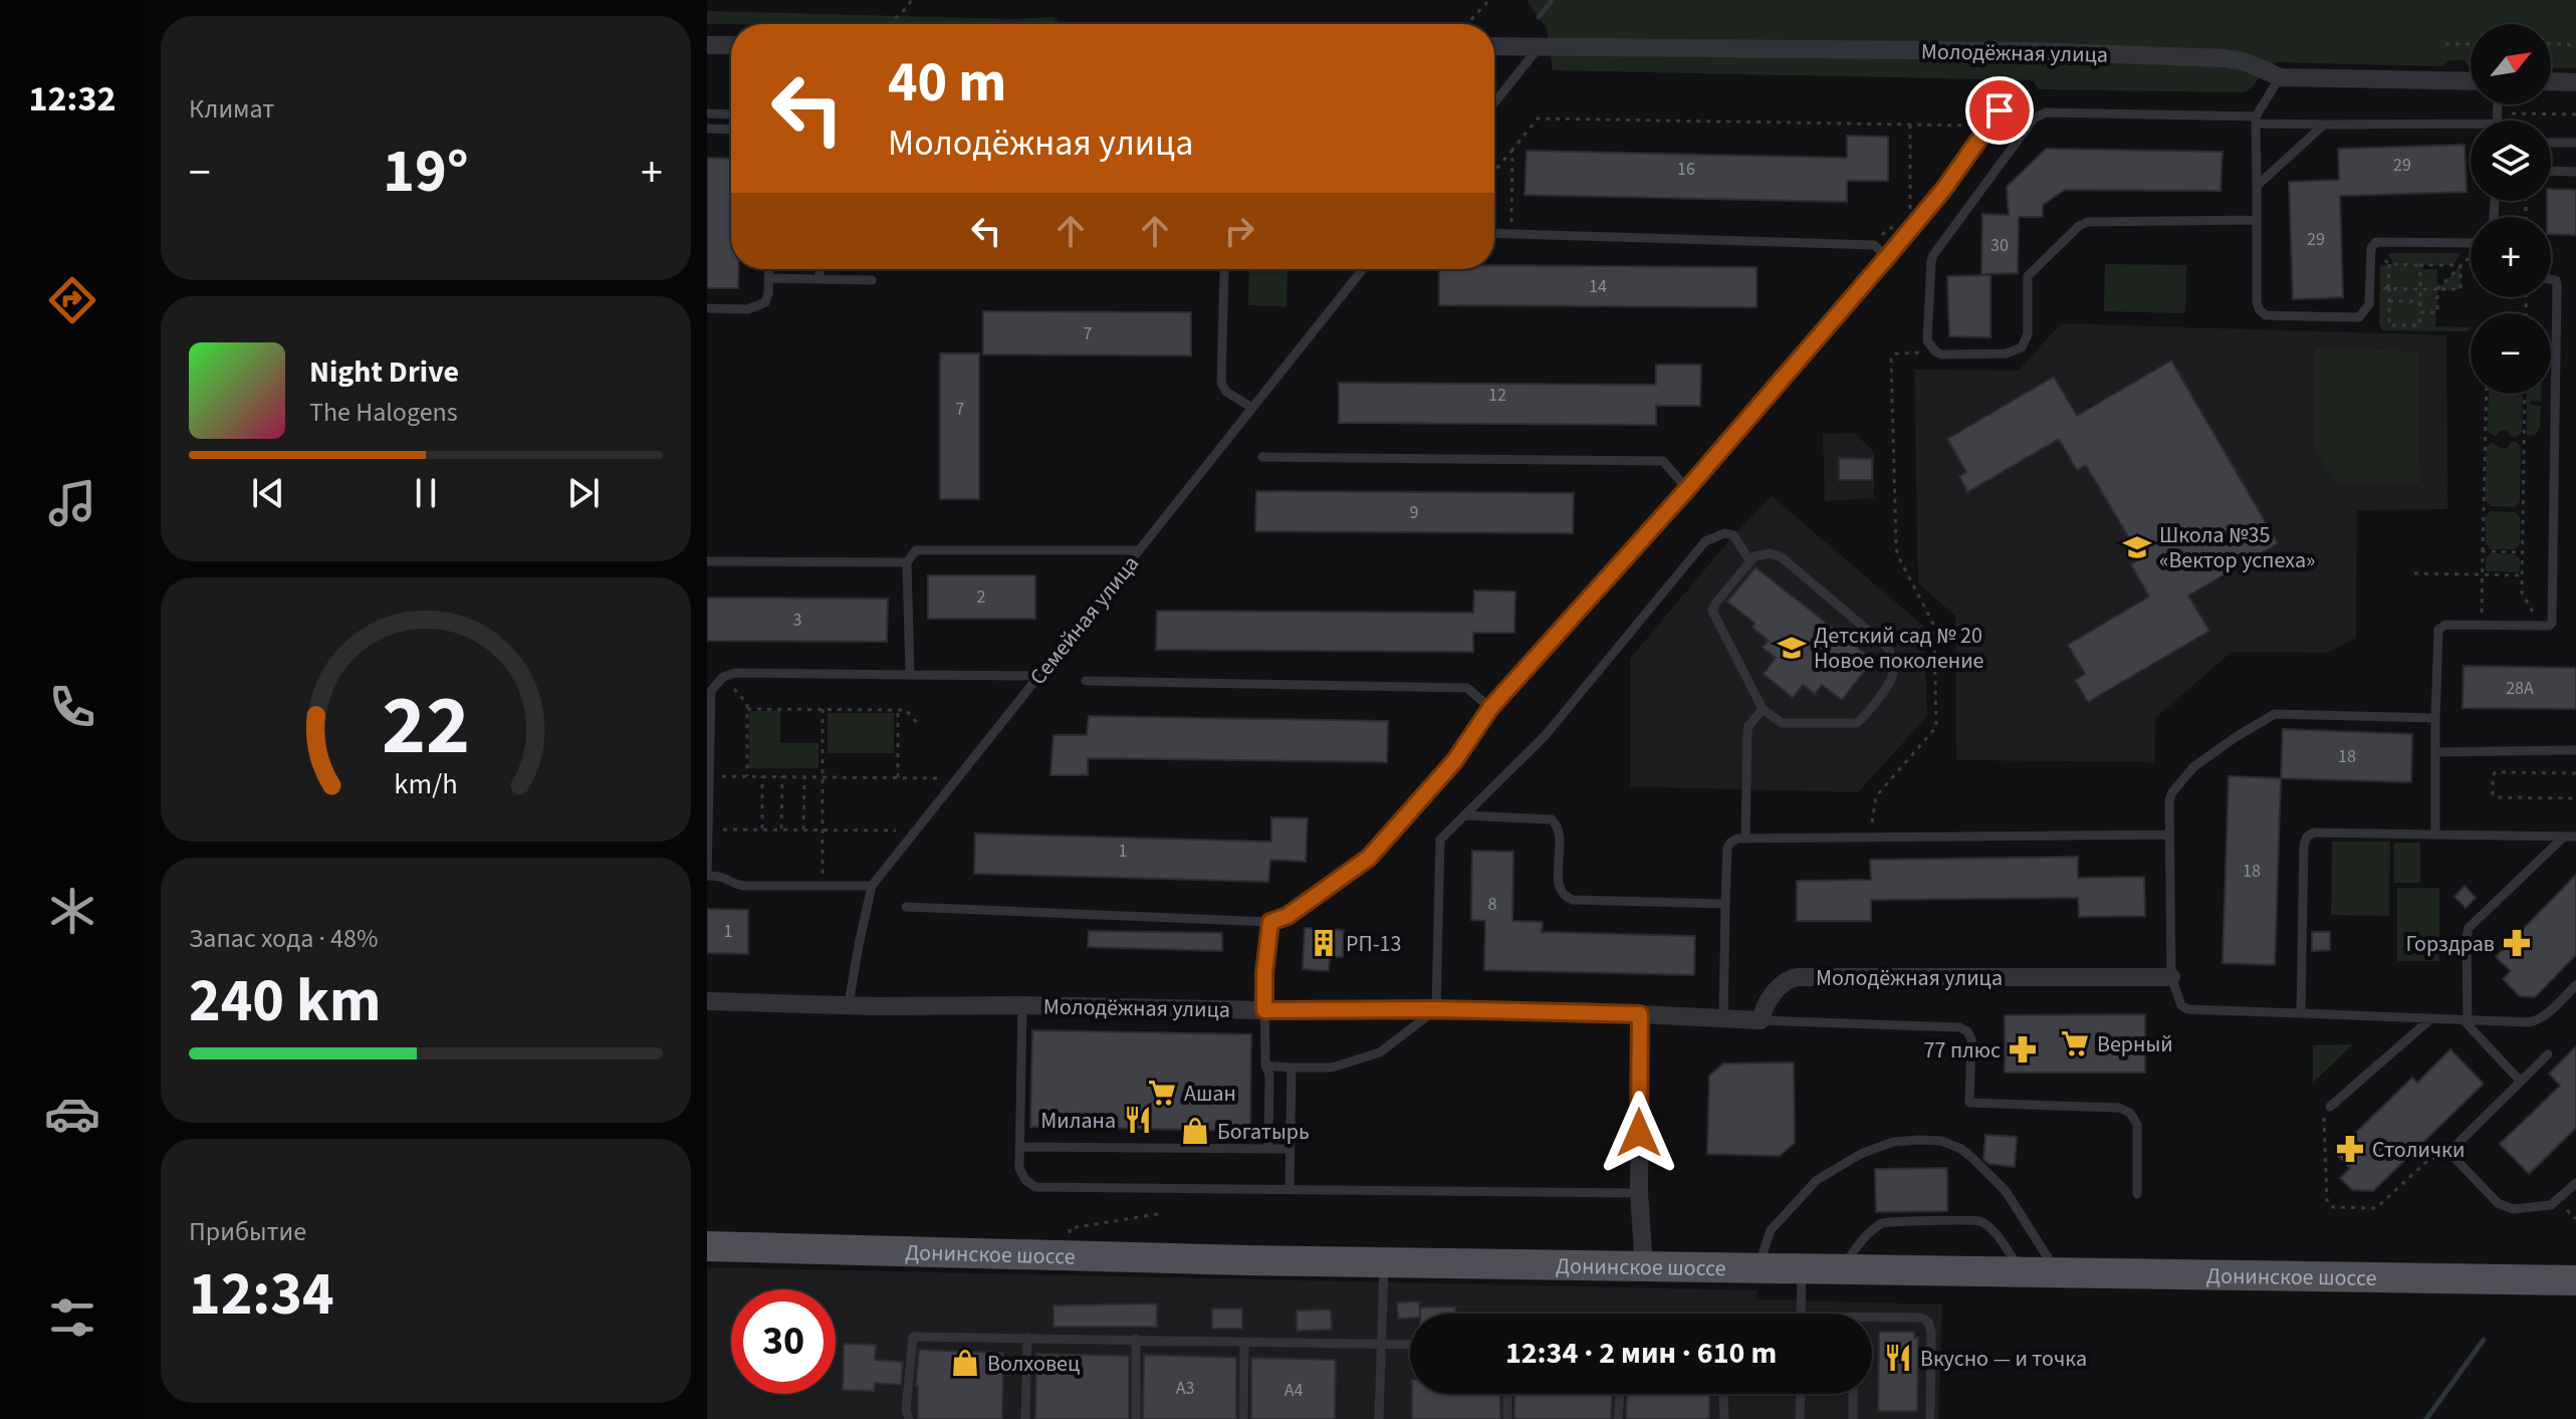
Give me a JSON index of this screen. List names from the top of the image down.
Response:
{
  "streets": {
    "main road": ["Донинское шоссе"],
    "street": ["Молодёжная улица"],
    "lane": ["Семейная улица"]
  },
  "crossings": [
    ["Молодёжная улица", "Семейная улица"]
  ],
  "places": {
    "school or university": ["Школа №35 «Вектор успеха»", "Детский сад № 20 Новое поколение"],
    "building": ["РП-13"],
    "pharmacy": ["Горздрав", "77 плюс", "Столички"],
    "supermarket": ["Верный", "Ашан"],
    "restaurant": ["Милана", "Вкусно — и точка"],
    "shop": ["Богатырь", "Волховец"]
  },
  "house_numbers": [
    "29",
    "16",
    "29",
    "30",
    "14",
    "7",
    "12",
    "7",
    "9",
    "2",
    "3",
    "28А",
    "18",
    "1",
    "18",
    "8",
    "1",
    "А3",
    "А4"
  ],
  "north": "top right",
  "page": {
    "tabs": "12:32",
    "tile": [
      "Климат",
      ["Запас хода · 48%", "240 km"],
      ["Прибытие", "12:34"]
    ],
    "map_buttons": ["+", "−"],
    "turn": ["40 m", "Молодёжная улица"],
    "heat": ["−", "19°", "+"],
    "song": ["Night Drive", "The Halogens"],
    "limit": "30",
    "trip": "12:34 · 2 мин · 610 m",
    "gauge": ["22", "km/h"]
  }
}
